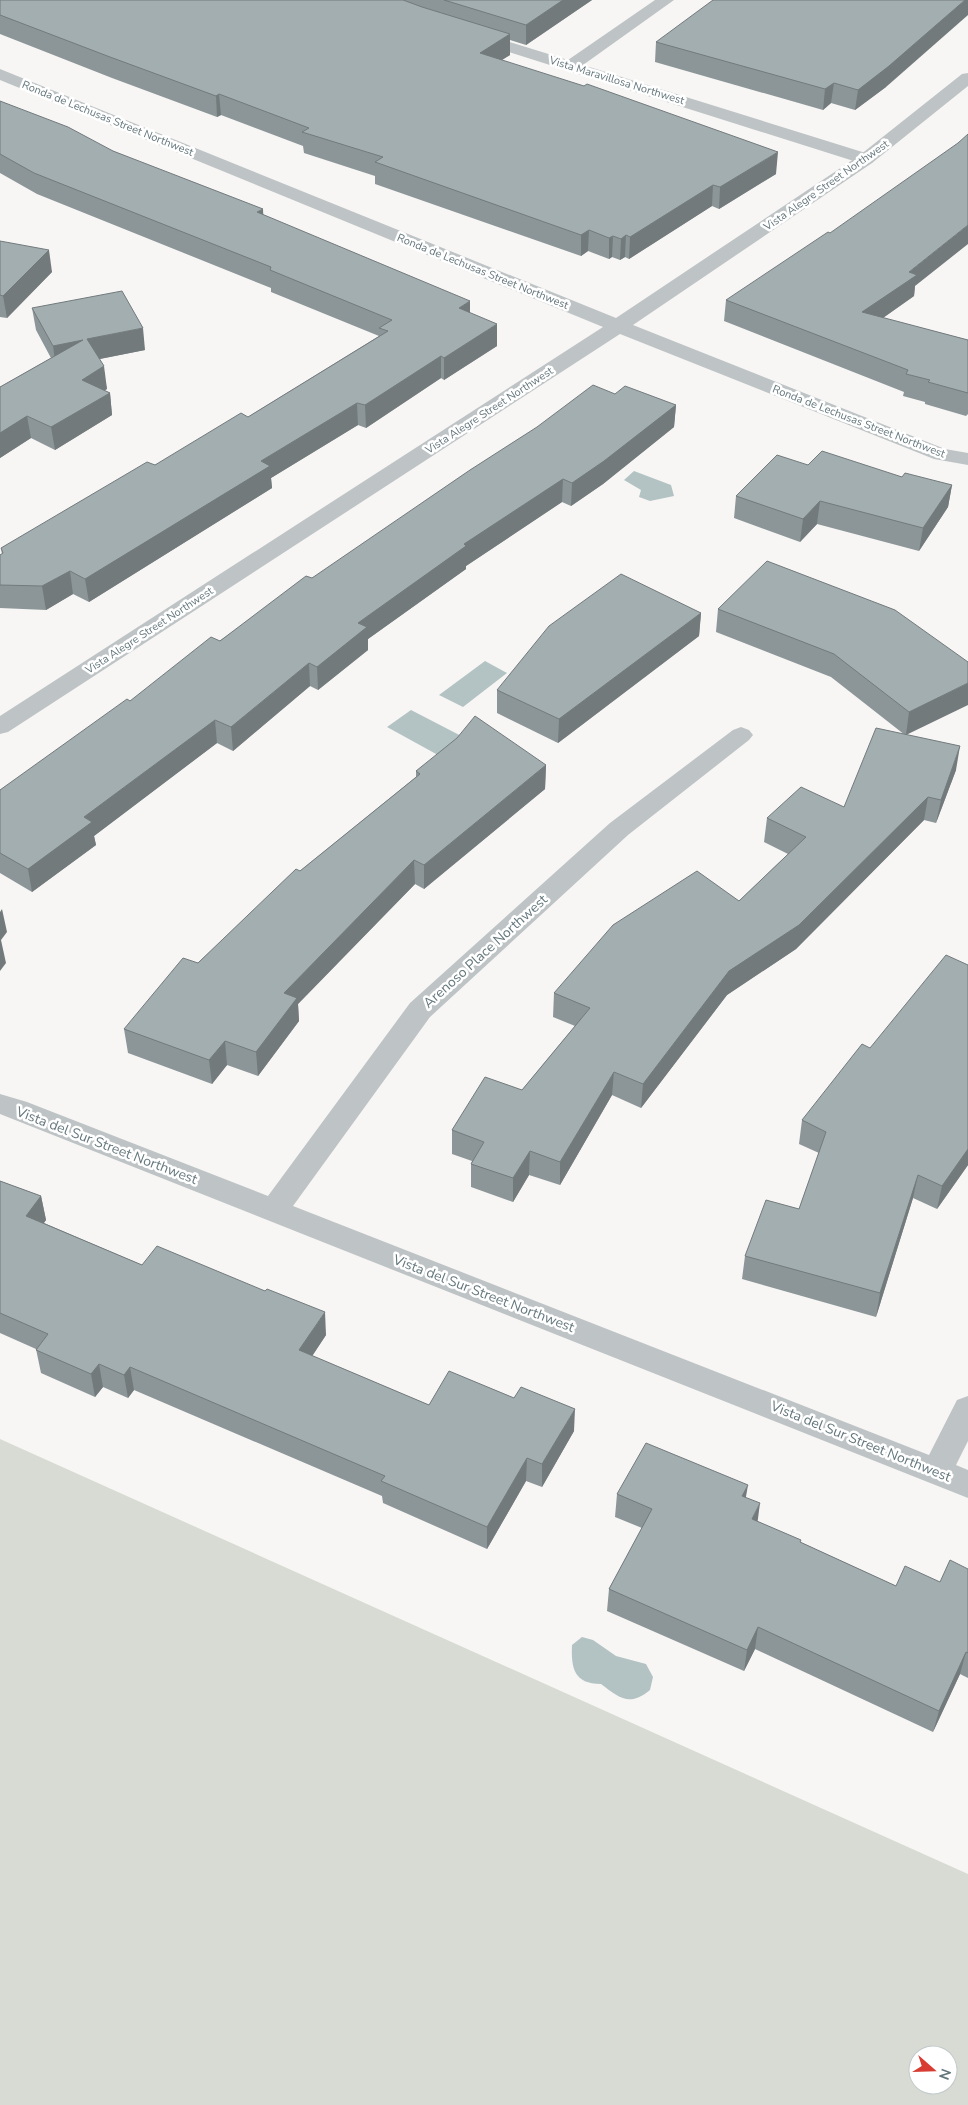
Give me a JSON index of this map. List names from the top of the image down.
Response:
{
  "streets": {
    "street": [
      "Vista Maravillosa Northwest",
      "Ronda de Lechusas Street Northwest",
      "Vista Alegre Street Northwest",
      "Arenoso Place Northwest",
      "Vista del Sur Street Northwest"
    ]
  },
  "crossings": [
    ["Vista Maravillosa Northwest", "Vista Alegre Street Northwest"],
    ["Ronda de Lechusas Street Northwest", "Vista Alegre Street Northwest"],
    ["Arenoso Place Northwest", "Vista del Sur Street Northwest"]
  ],
  "north": "right"
}
